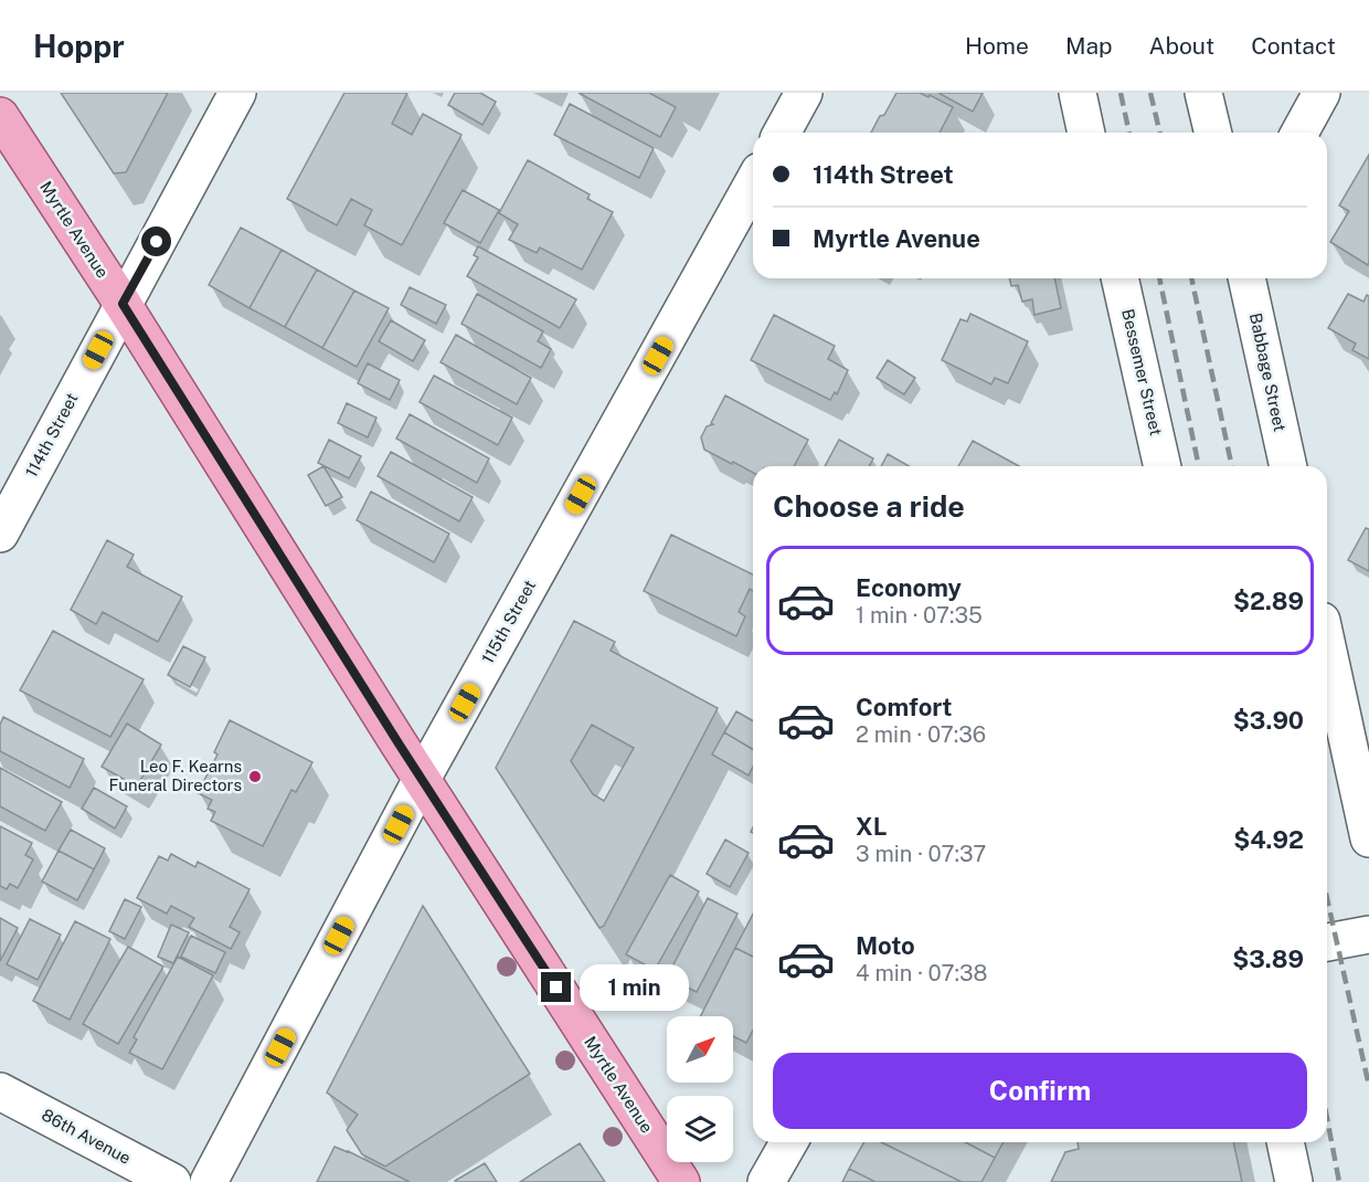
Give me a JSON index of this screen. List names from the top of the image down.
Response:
{
  "streets": {
    "main road": ["Myrtle Avenue"],
    "street": [
      "Bessemer Street",
      "Babbage Street",
      "114th Street",
      "115th Street",
      "86th Avenue"
    ]
  },
  "crossings": [
    ["Myrtle Avenue", "114th Street"],
    ["Myrtle Avenue", "115th Street"]
  ],
  "places": ["Leo F. Kearns Funeral Directors"],
  "north": "top right",
  "page": {
    "header": "Hoppr",
    "nav": [
      "Home",
      "Map",
      "About",
      "Contact"
    ],
    "banner": ["114th Street", "Myrtle Avenue"],
    "heading": "Choose a ride",
    "list": [
      {
        "name": "Economy",
        "note": "1 min · 07:35",
        "value": "$2.89"
      },
      {
        "name": "Comfort",
        "note": "2 min · 07:36",
        "value": "$3.90"
      },
      {
        "name": "XL",
        "note": "3 min · 07:37",
        "value": "$4.92"
      },
      {
        "name": "Moto",
        "note": "4 min · 07:38",
        "value": "$3.89"
      }
    ],
    "bubble": "1 min",
    "buttons": "Confirm"
  }
}
